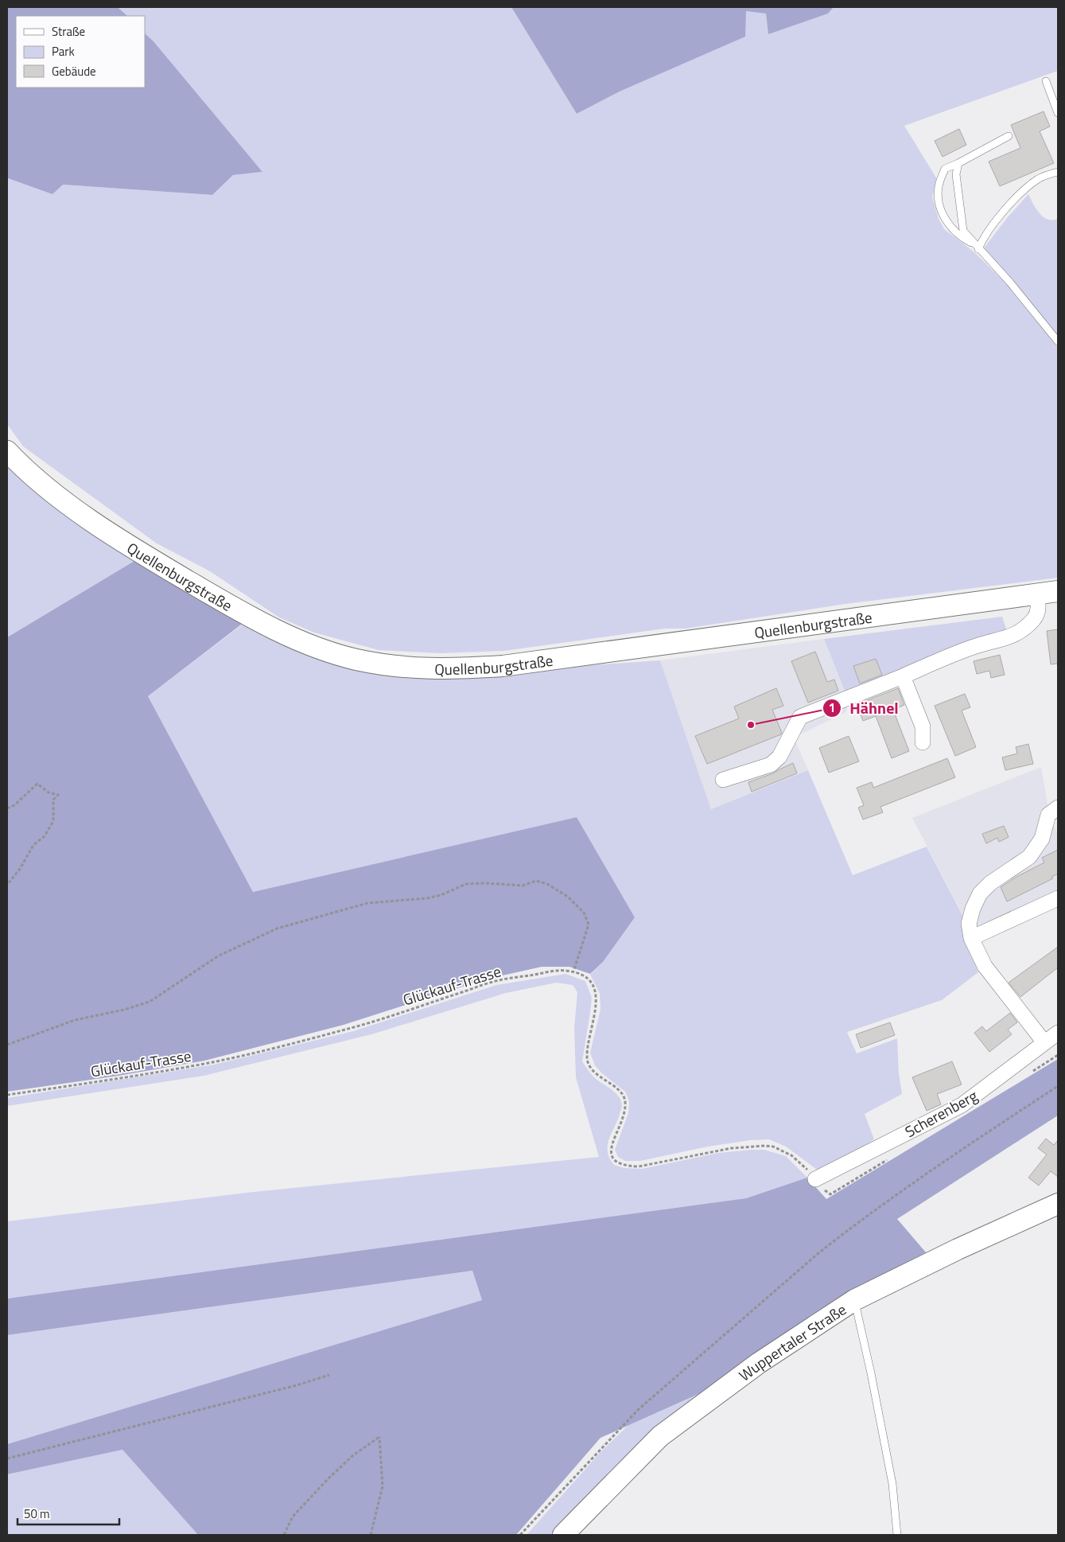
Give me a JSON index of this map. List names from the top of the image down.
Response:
{
  "streets": {
    "street": ["Quellenburgstraße", "Scherenberg", "Wuppertaler Straße"],
    "path": ["Glückauf-Trasse"]
  },
  "places": ["Hähnel"],
  "legend": ["Straße", "Park", "Gebäude"],
  "scale_bar": "50 m"
}
